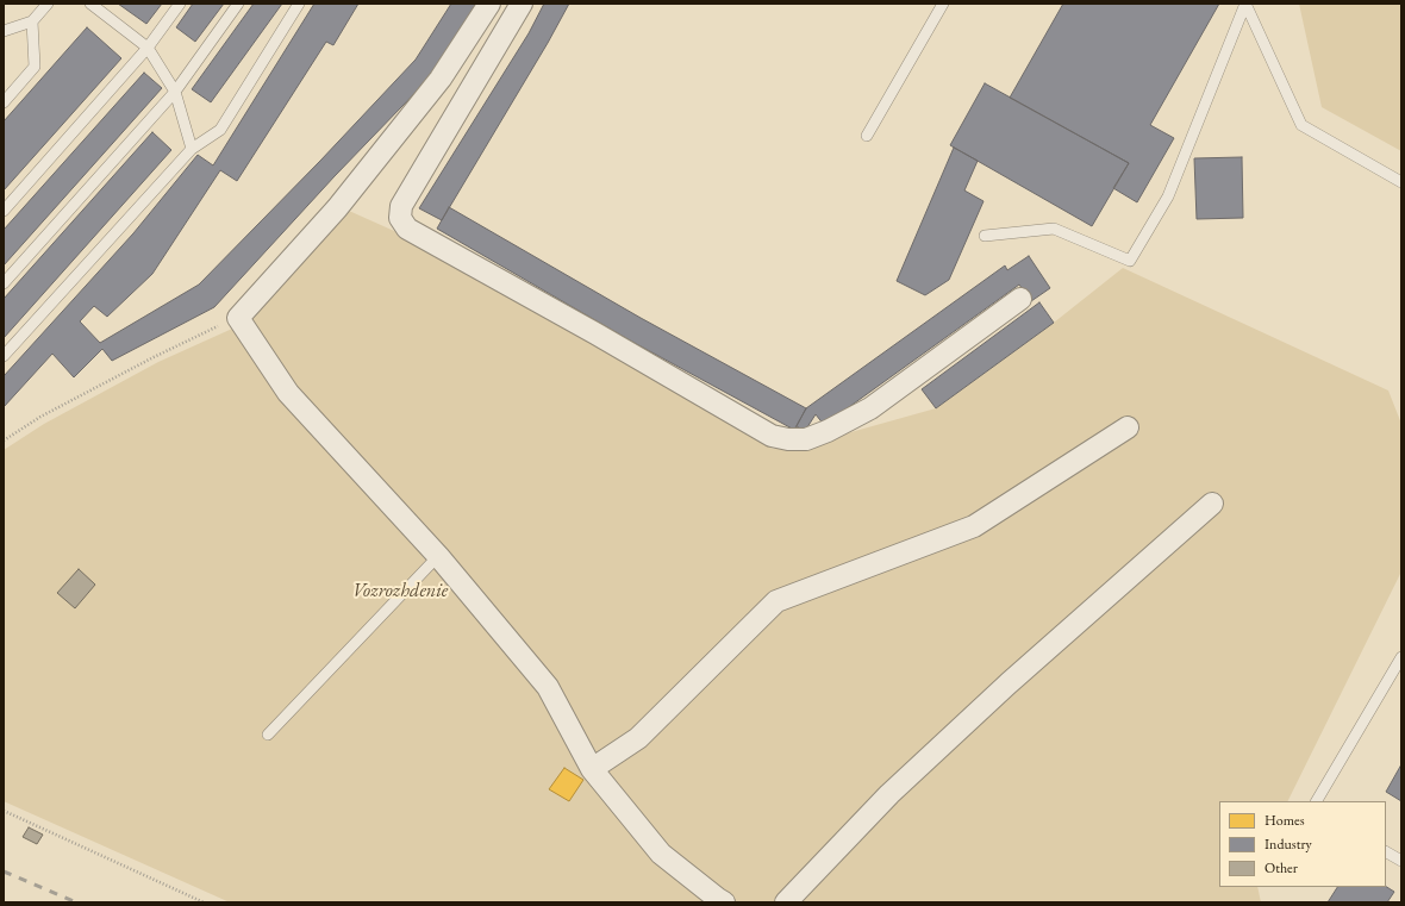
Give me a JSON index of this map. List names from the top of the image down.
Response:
{
  "parks": ["Vozrozhdenie"],
  "legend": ["Homes", "Industry", "Other"]
}
